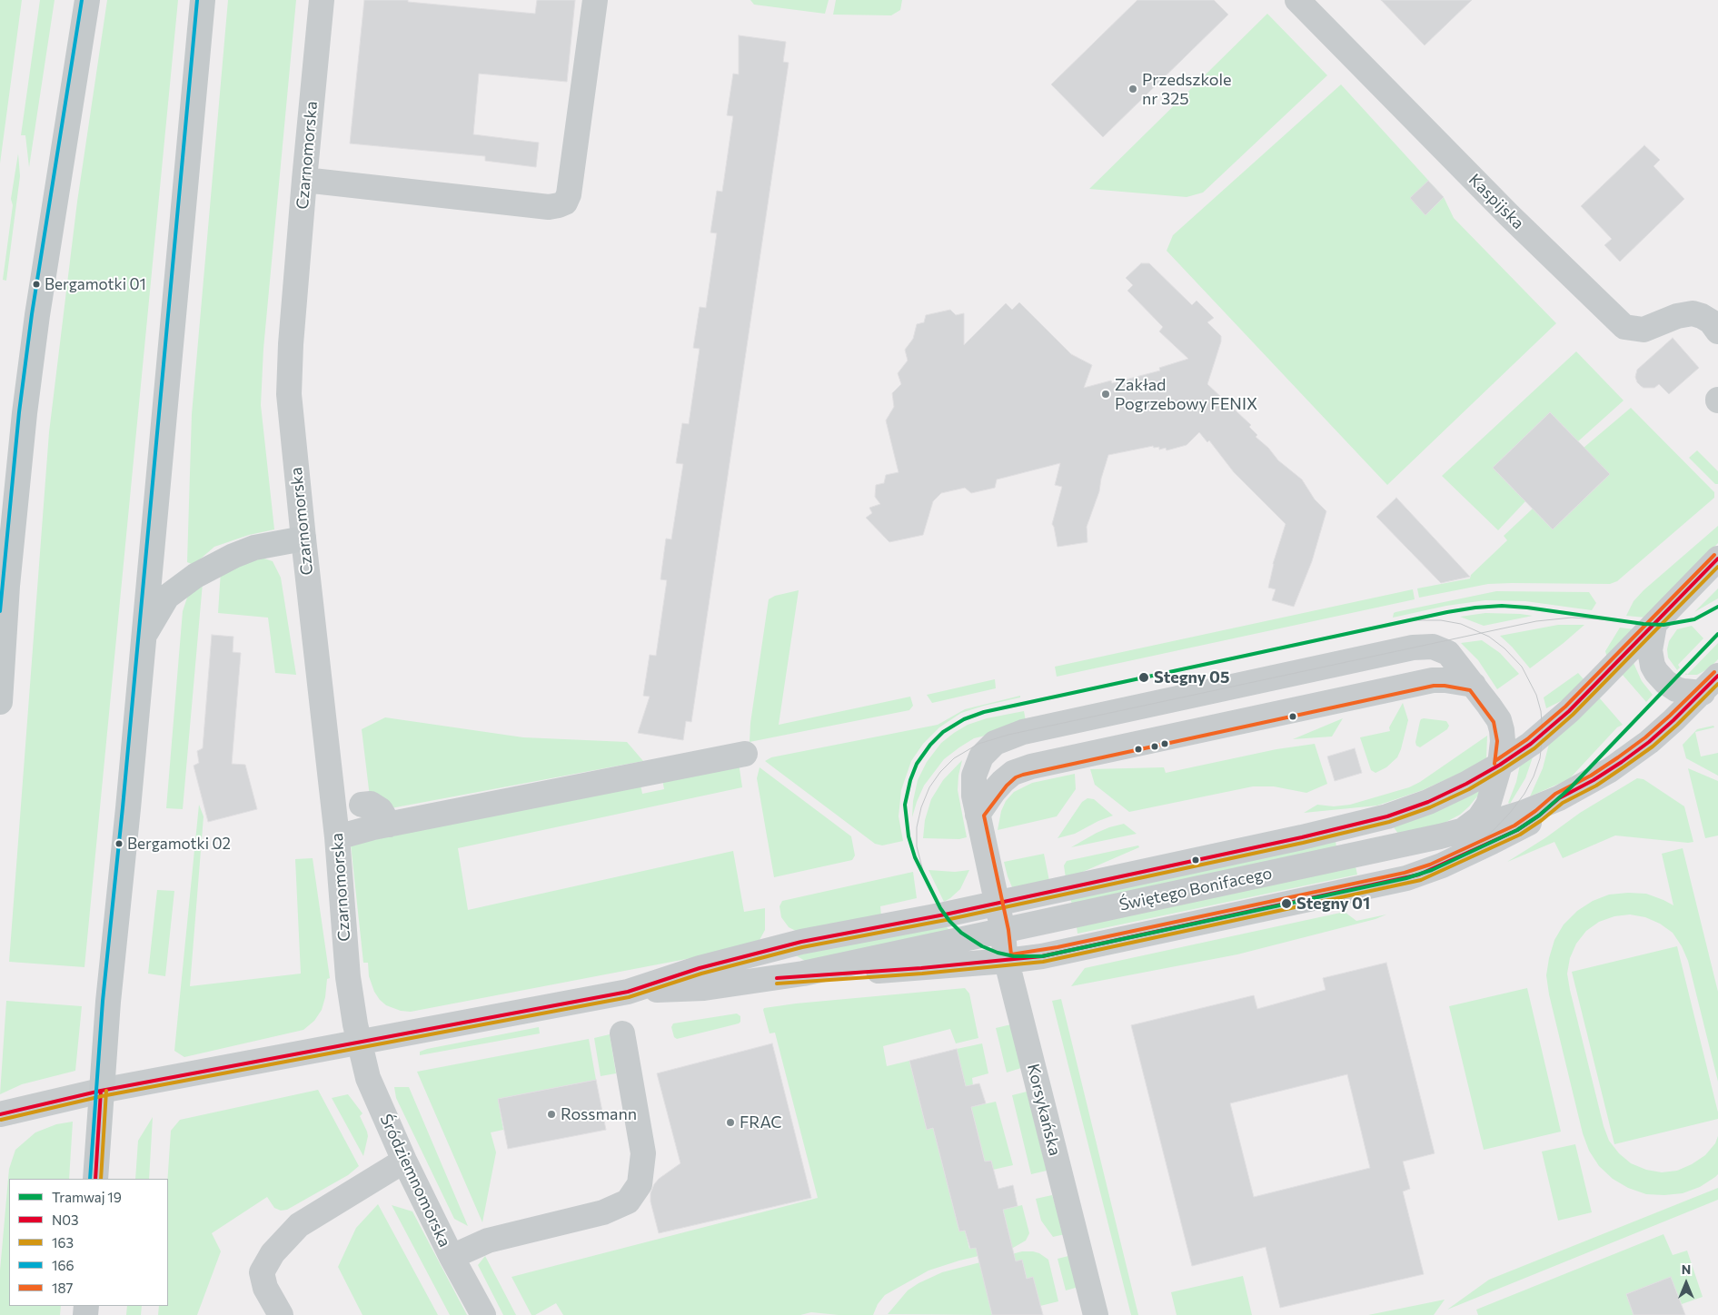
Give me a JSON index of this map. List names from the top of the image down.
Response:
{
  "streets": {
    "street": [
      "Czarnomorska",
      "Kaspijska",
      "Świętego Bonifacego",
      "Korsykańska",
      "Śródziemnomorska"
    ]
  },
  "crossings": [
    ["Czarnomorska", "Świętego Bonifacego"],
    ["Czarnomorska", "Śródziemnomorska"],
    ["Świętego Bonifacego", "Korsykańska"],
    ["Świętego Bonifacego", "Śródziemnomorska"]
  ],
  "places": [
    "Przedszkole nr 325",
    "Bergamotki 01",
    "Zakład Pogrzebowy FENIX",
    "Stegny 05",
    "Bergamotki 02",
    "Stegny 01",
    "Rossmann",
    "FRAC"
  ],
  "lines": [
    "transit line 166",
    "transit line 187",
    "transit line N03",
    "transit line 163",
    "tram line 19"
  ],
  "legend": [
    "Tramwaj 19",
    "N03",
    "163",
    "166",
    "187"
  ],
  "north": "top"
}
